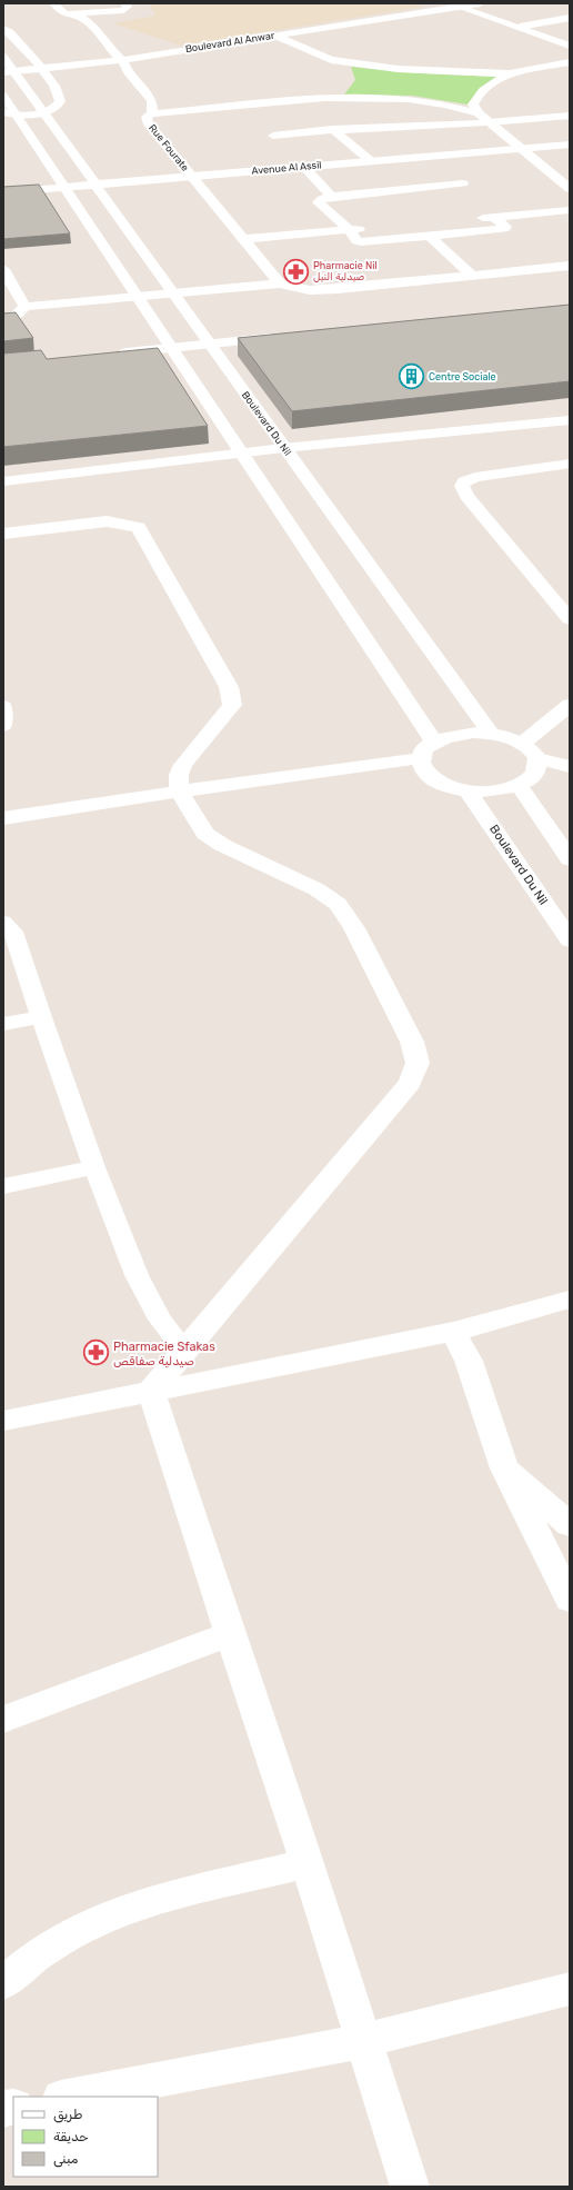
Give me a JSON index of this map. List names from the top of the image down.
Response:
{
  "streets": {
    "street": [
      "Boulevard Al Anwar",
      "Rue Fourate",
      "Avenue Al Assil",
      "Boulevard Du Nil"
    ]
  },
  "crossings": [
    ["Boulevard Al Anwar", "Rue Fourate"],
    ["Boulevard Al Anwar", "Boulevard Du Nil"],
    ["Rue Fourate", "Avenue Al Assil"],
    ["Avenue Al Assil", "Boulevard Du Nil"]
  ],
  "places": {
    "pharmacy": ["Pharmacie Nil صيدلية النيل", "Pharmacie Sfakas صيدلية صفاقص"],
    "building": ["Centre Sociale"]
  },
  "legend": ["طريق", "حديقة", "مبنى"]
}
